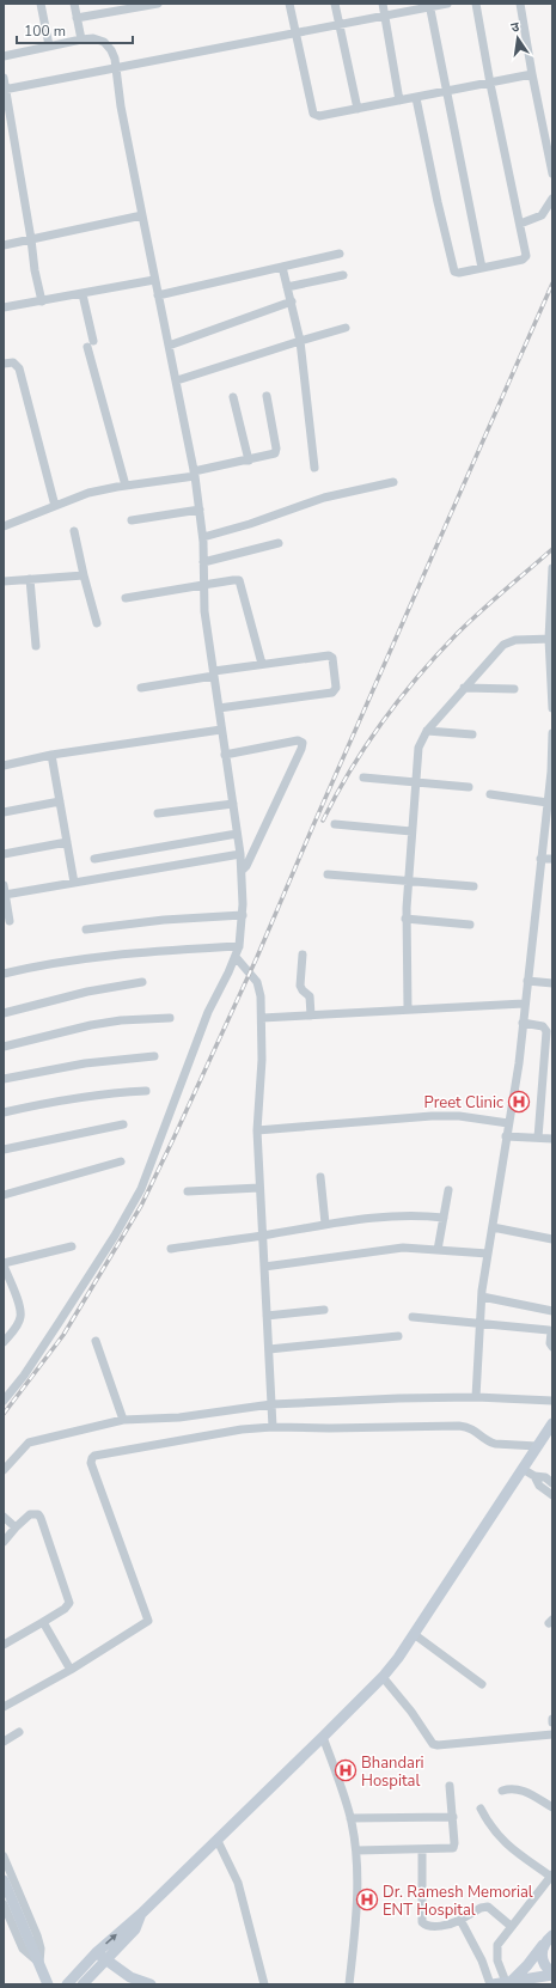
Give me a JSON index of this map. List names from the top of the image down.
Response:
{
  "places": {
    "hospital": ["Preet Clinic", "Bhandari Hospital", "Dr. Ramesh Memorial ENT Hospital"]
  },
  "scale_bar": "100 m",
  "north": "top"
}
